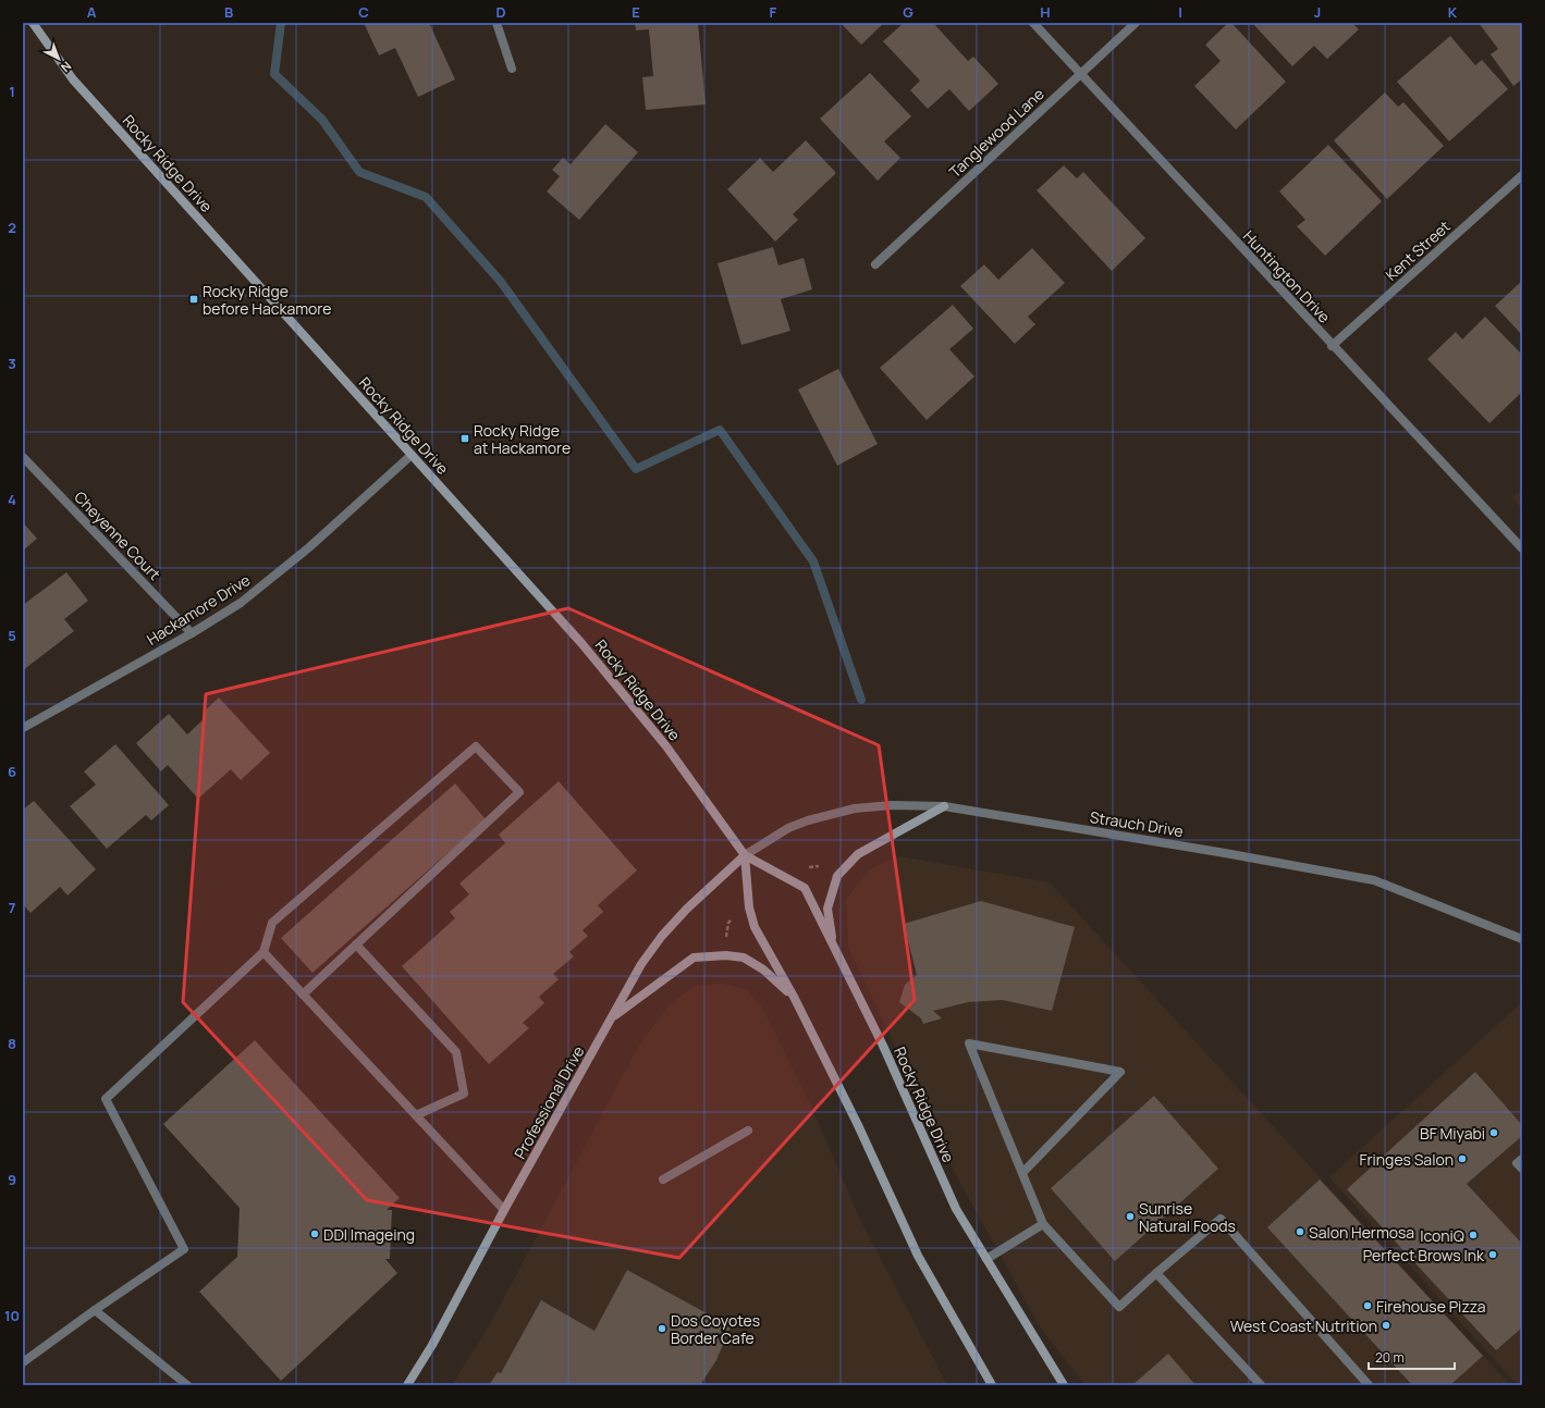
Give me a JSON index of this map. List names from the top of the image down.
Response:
{
  "streets": {
    "main road": ["Rocky Ridge Drive", "Professional Drive"],
    "street": [
      "Tanglewood Lane",
      "Kent Street",
      "Huntington Drive",
      "Cheyenne Court",
      "Hackamore Drive",
      "Strauch Drive"
    ]
  },
  "crossings": [
    ["Tanglewood Lane", "Huntington Drive"],
    ["Rocky Ridge Drive", "Hackamore Drive"],
    ["Rocky Ridge Drive", "Strauch Drive"],
    ["Rocky Ridge Drive", "Professional Drive"],
    ["Kent Street", "Huntington Drive"],
    ["Cheyenne Court", "Hackamore Drive"],
    ["Strauch Drive", "Professional Drive"]
  ],
  "places": {
    "transit": ["Rocky Ridge before Hackamore", "Rocky Ridge at Hackamore"],
    "other": [
      "BF Miyabi",
      "Fringes Salon",
      "Sunrise Natural Foods",
      "Salon Hermosa",
      "DDI Imageing",
      "IconiQ",
      "Perfect Brows Ink",
      "Firehouse Pizza",
      "West Coast Nutrition",
      "Dos Coyotes Border Cafe"
    ]
  },
  "scale_bar": "20 m",
  "north": "bottom right",
  "grid": {
    "columns": [
      "A",
      "B",
      "C",
      "D",
      "E",
      "F",
      "G",
      "H",
      "I",
      "J",
      "K"
    ],
    "rows": [
      "1",
      "2",
      "3",
      "4",
      "5",
      "6",
      "7",
      "8",
      "9",
      "10"
    ]
  }
}
